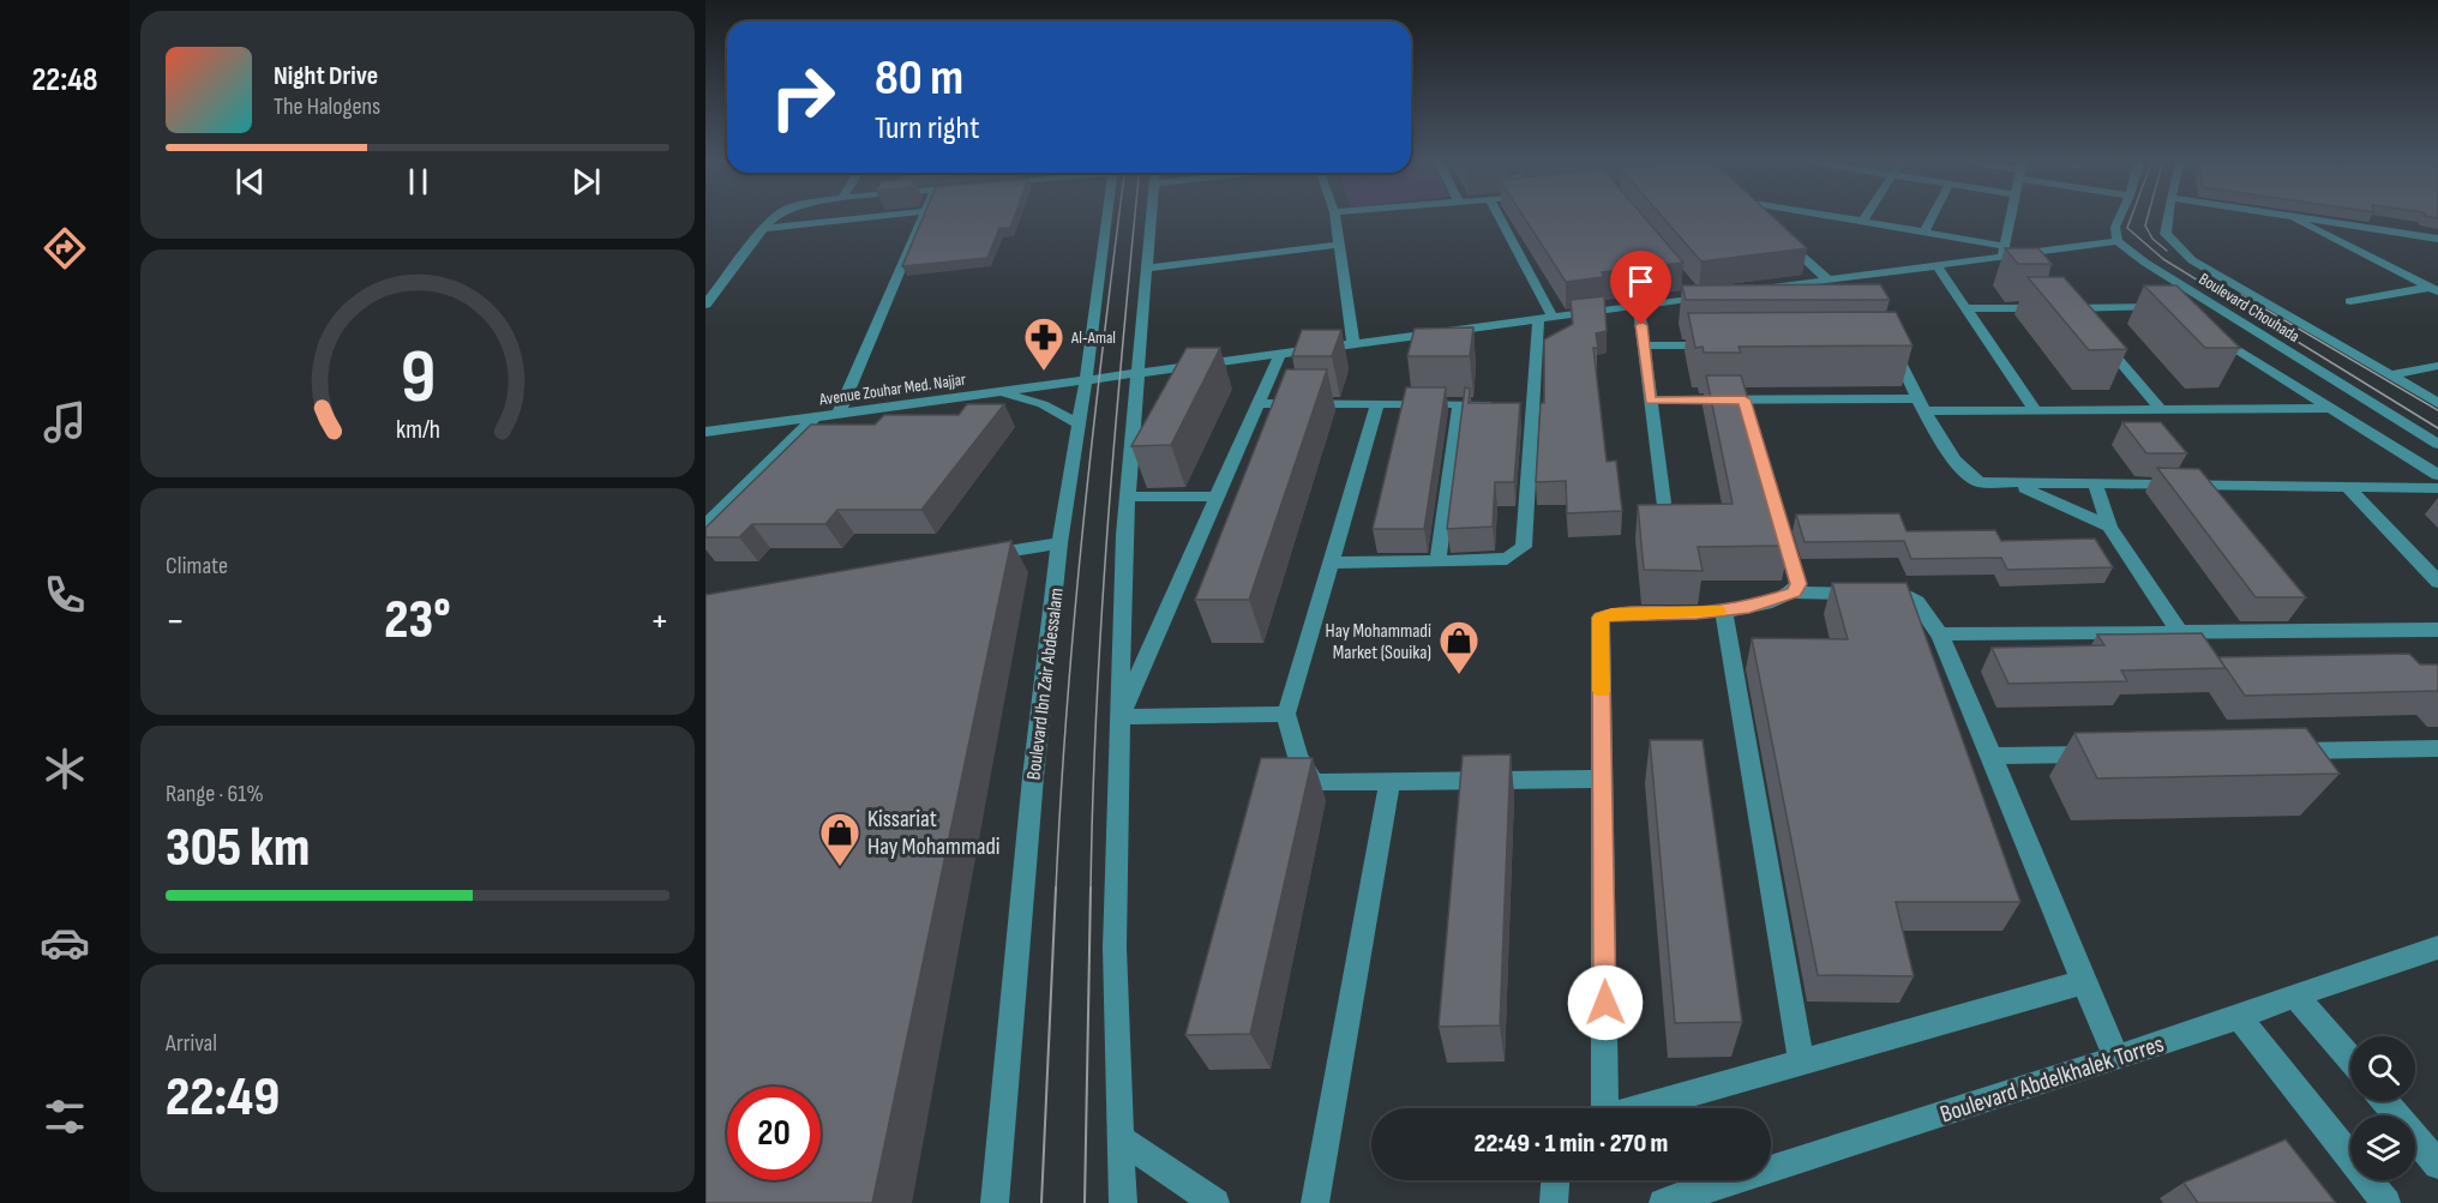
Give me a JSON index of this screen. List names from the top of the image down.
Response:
{
  "streets": {
    "street": [
      "Boulevard Chouhada",
      "Avenue Zouhar Med. Najjar",
      "Boulevard Ibn Zair Abdessalam",
      "Boulevard Abdelkhalek Torres"
    ]
  },
  "crossings": [
    ["Avenue Zouhar Med. Najjar", "Boulevard Ibn Zair Abdessalam"]
  ],
  "places": {
    "pharmacy": ["Al-Amal"],
    "shop": ["Hay Mohammadi Market (Souika)", "Kissariat Hay Mohammadi"]
  },
  "page": {
    "tabs": "22:48",
    "turn": ["80 m", "Turn right"],
    "song": ["Night Drive", "The Halogens"],
    "tile": [
      "Climate",
      ["Range · 61%", "305 km"],
      ["Arrival", "22:49"]
    ],
    "heat": ["−", "23°", "+"],
    "limit": "20",
    "trip": "22:49 · 1 min · 270 m",
    "gauge": ["9", "km/h"]
  }
}
